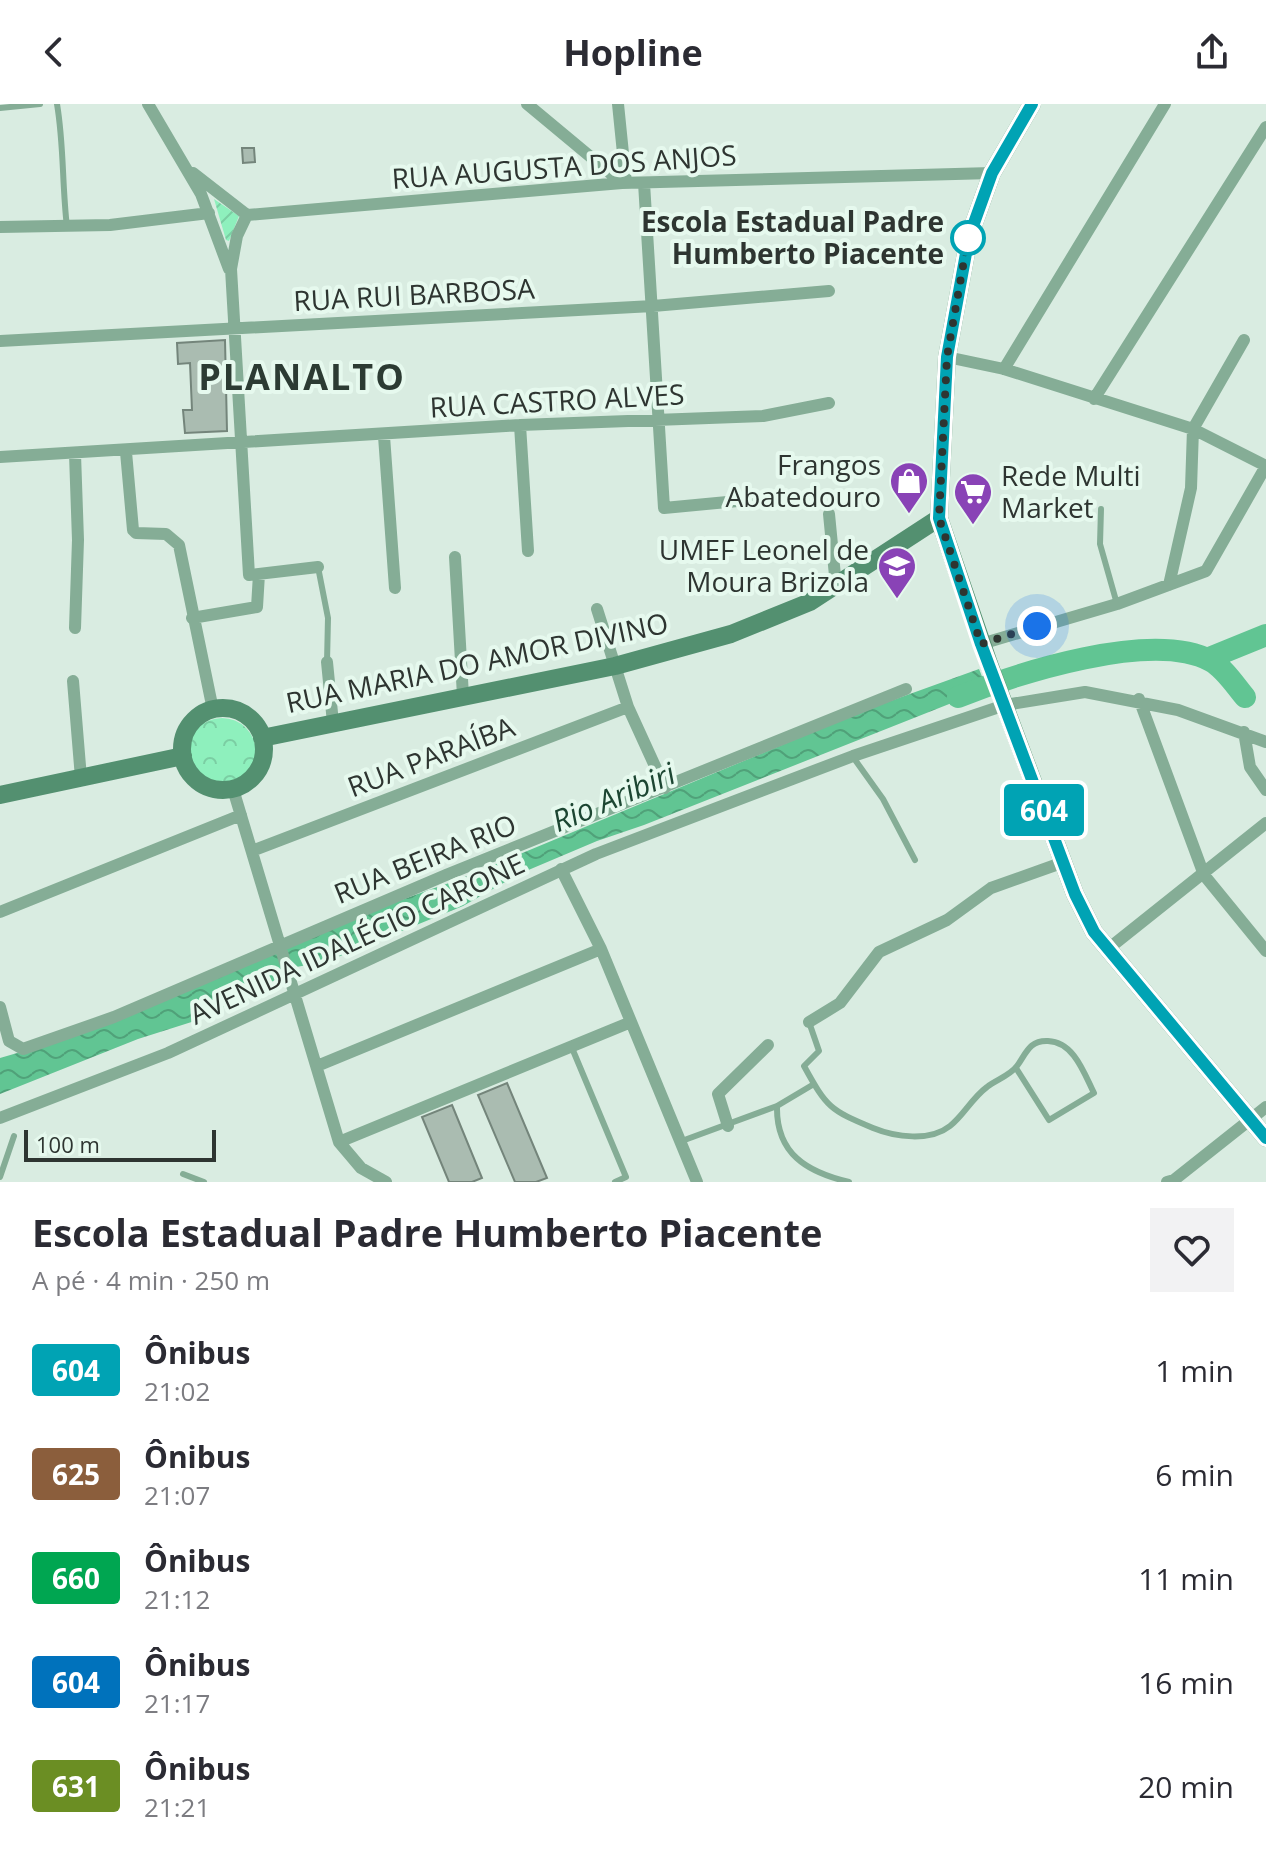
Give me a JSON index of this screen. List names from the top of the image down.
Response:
{
  "streets": {
    "street": [
      "RUA AUGUSTA DOS ANJOS",
      "RUA RUI BARBOSA",
      "RUA CASTRO ALVES",
      "RUA MARIA DO AMOR DIVINO",
      "RUA PARAÍBA",
      "RUA BEIRA RIO",
      "AVENIDA IDALÉCIO CARONE"
    ]
  },
  "districts": ["PLANALTO"],
  "water": ["Rio Aribiri"],
  "places": {
    "other": ["Escola Estadual Padre Humberto Piacente"],
    "shop": ["Frangos Abatedouro"],
    "supermarket": ["Rede Multi Market"],
    "school or university": ["UMEF Leonel de Moura Brizola"]
  },
  "lines": ["bus line 604"],
  "scale_bar": "100 m",
  "page": {
    "header": "Hopline",
    "on_map": "604",
    "scale": "100 m",
    "heading": ["Escola Estadual Padre Humberto Piacente", "A pé · 4 min · 250 m"],
    "list": [
      {
        "mark": "604",
        "name": "Ônibus",
        "note": "21:02",
        "value": "1 min"
      },
      {
        "mark": "625",
        "name": "Ônibus",
        "note": "21:07",
        "value": "6 min"
      },
      {
        "mark": "660",
        "name": "Ônibus",
        "note": "21:12",
        "value": "11 min"
      },
      {
        "mark": "604",
        "name": "Ônibus",
        "note": "21:17",
        "value": "16 min"
      },
      {
        "mark": "631",
        "name": "Ônibus",
        "note": "21:21",
        "value": "20 min"
      }
    ]
  }
}
